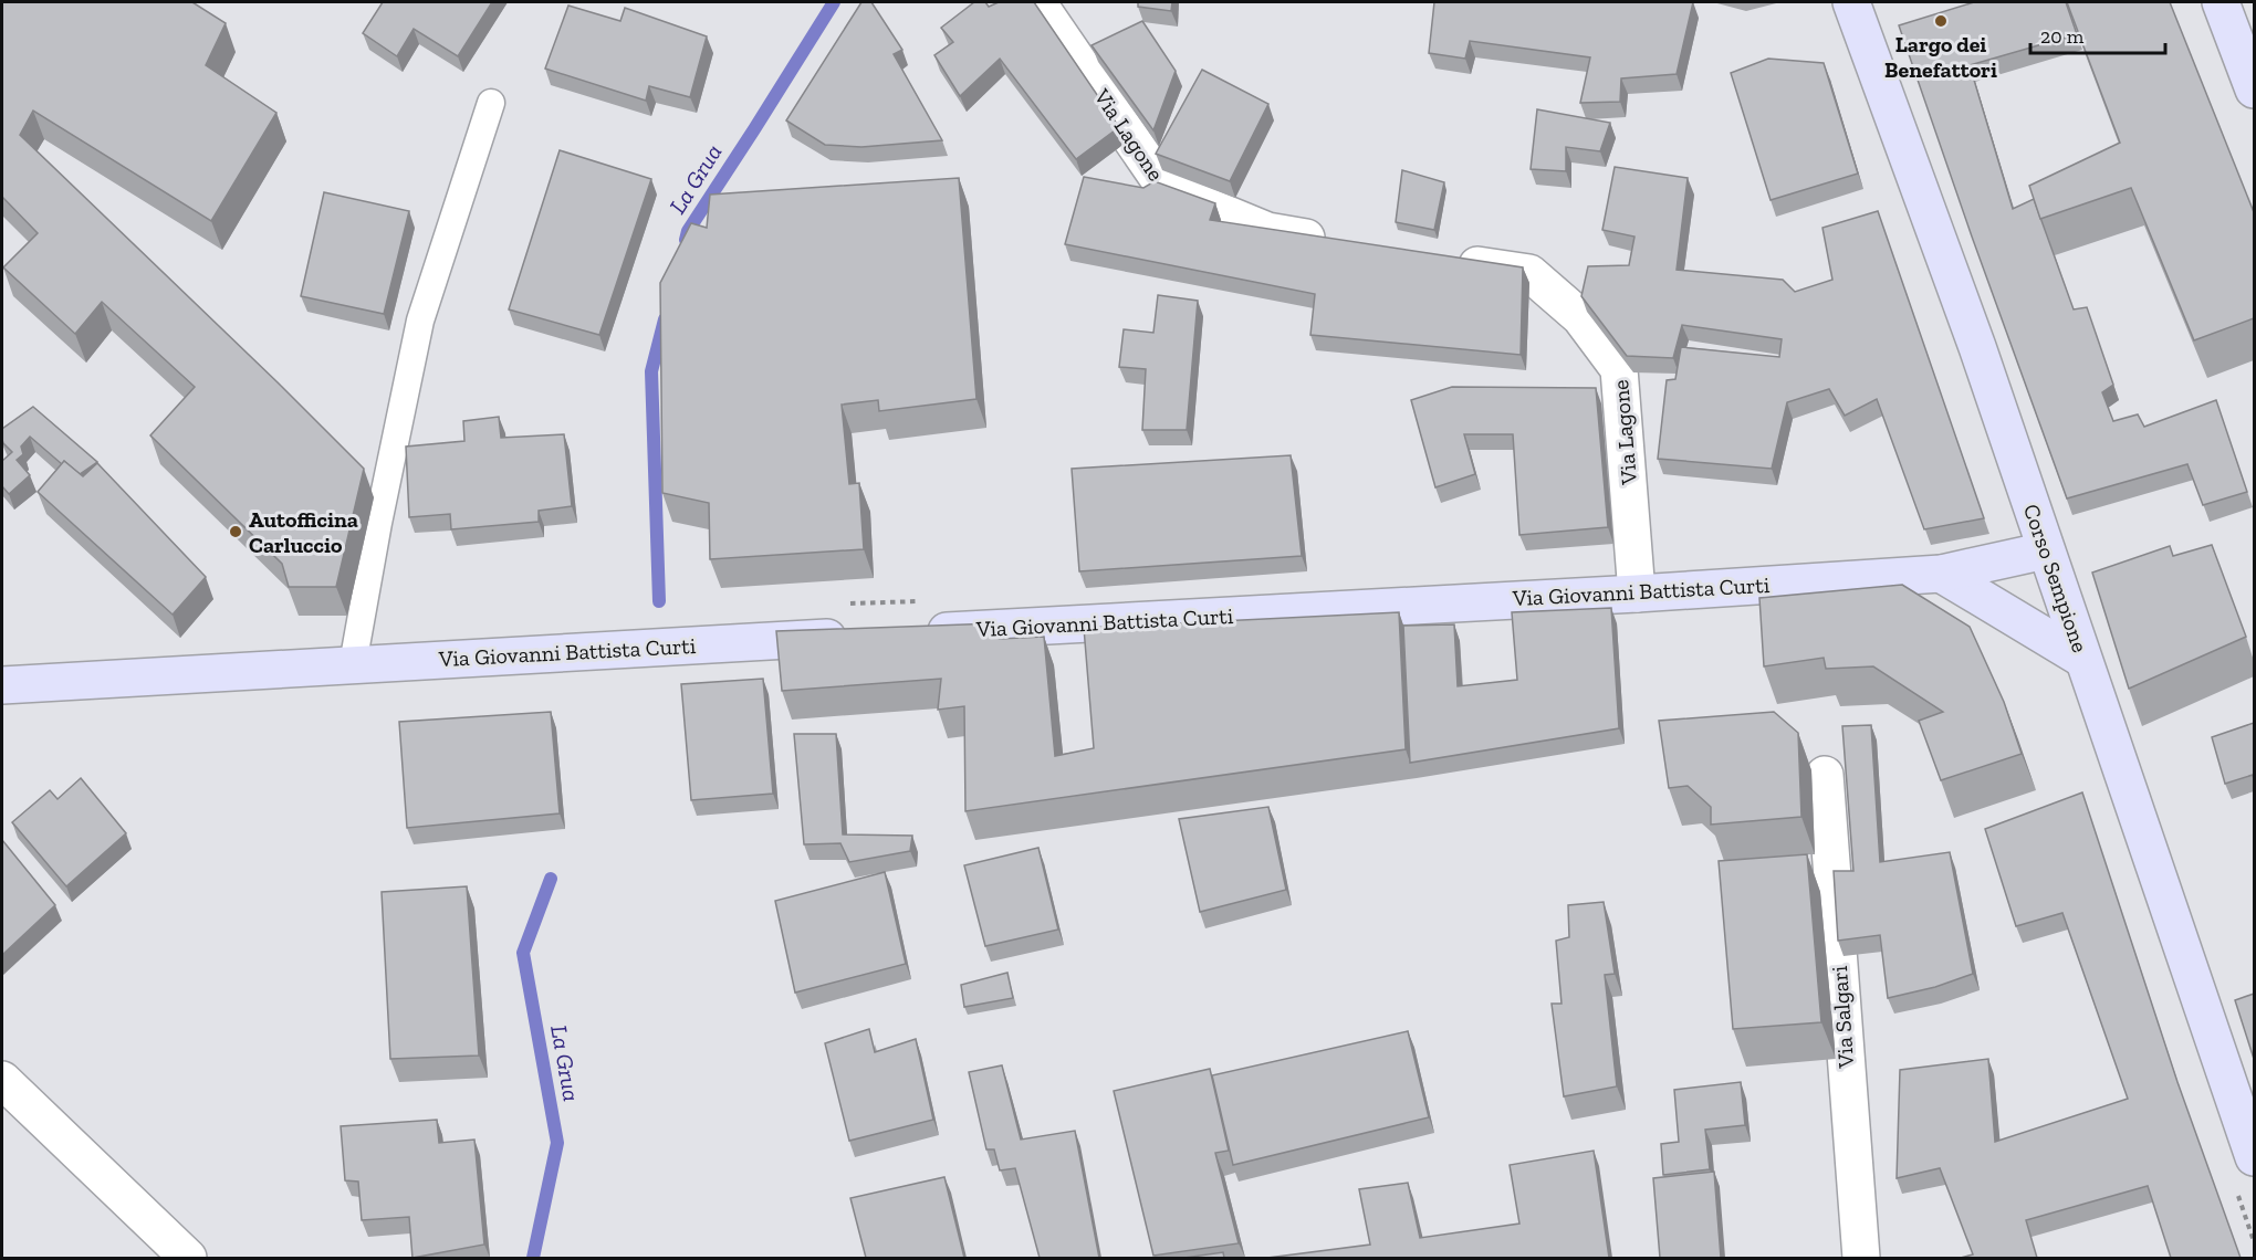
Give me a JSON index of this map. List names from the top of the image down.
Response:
{
  "streets": {
    "street": [
      "Via Lagone",
      "Corso Sempione",
      "Via Giovanni Battista Curti",
      "Via Salgari"
    ]
  },
  "crossings": [
    ["Via Lagone", "Via Giovanni Battista Curti"],
    ["Corso Sempione", "Via Giovanni Battista Curti"]
  ],
  "water": ["La Grua"],
  "places": ["Largo dei Benefattori", "Autofficina Carluccio"],
  "scale_bar": "20 m"
}
